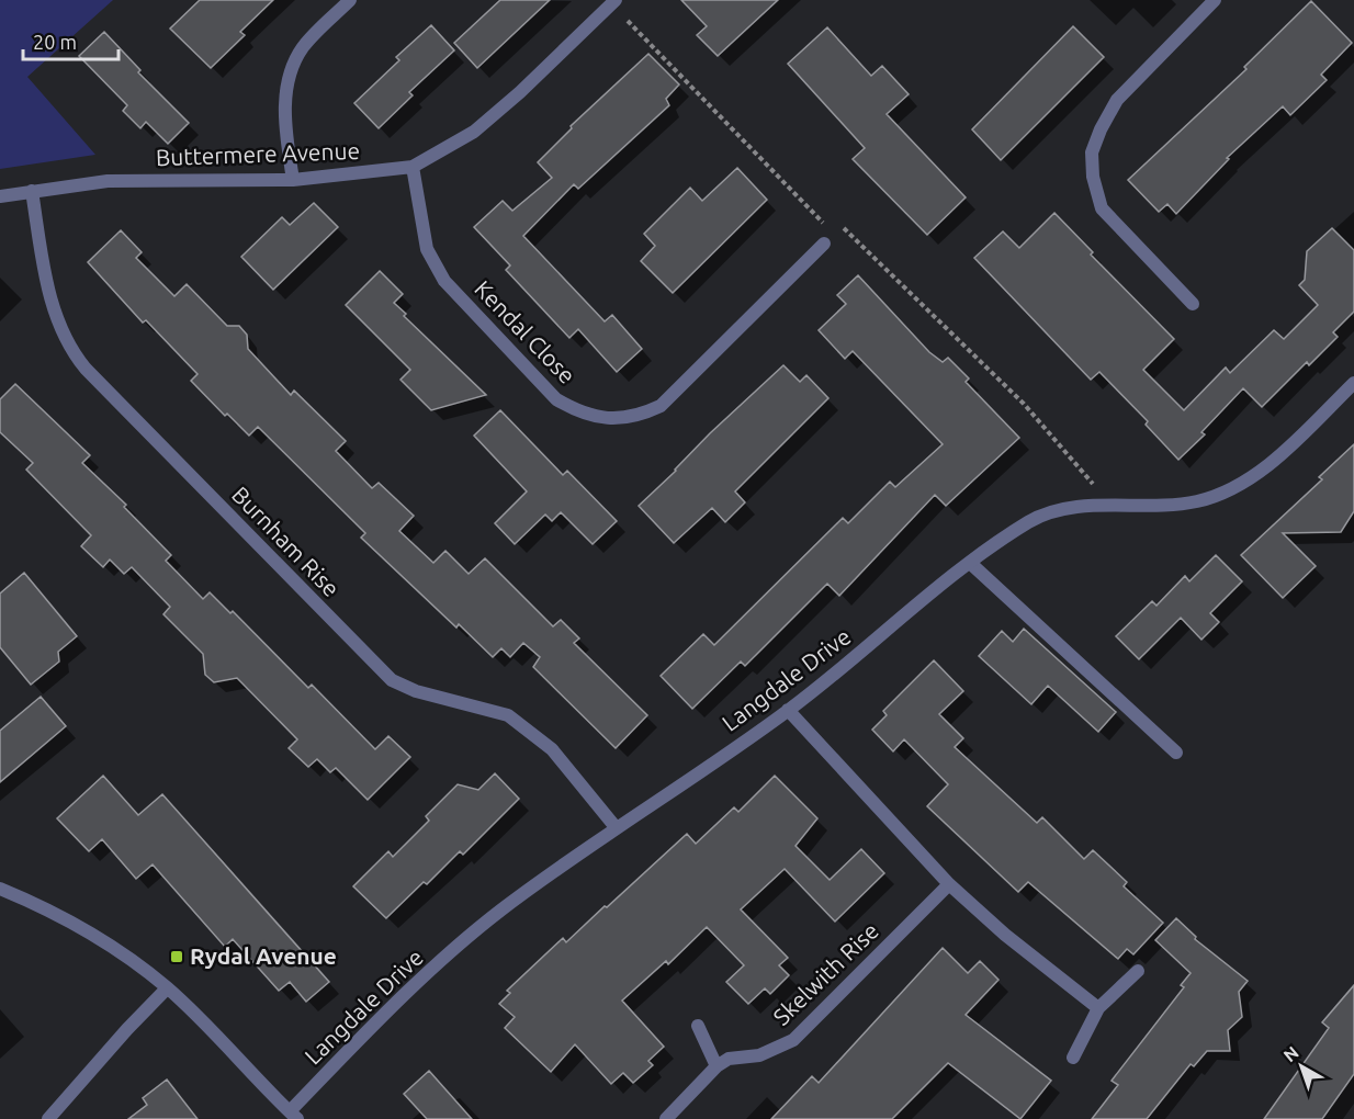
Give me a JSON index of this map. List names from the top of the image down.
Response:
{
  "streets": {
    "street": [
      "Buttermere Avenue",
      "Kendal Close",
      "Burnham Rise",
      "Langdale Drive",
      "Skelwith Rise"
    ]
  },
  "crossings": [
    ["Buttermere Avenue", "Kendal Close"],
    ["Buttermere Avenue", "Burnham Rise"],
    ["Burnham Rise", "Langdale Drive"]
  ],
  "places": {
    "transit": ["Rydal Avenue"]
  },
  "scale_bar": "20 m",
  "north": "top left"
}
